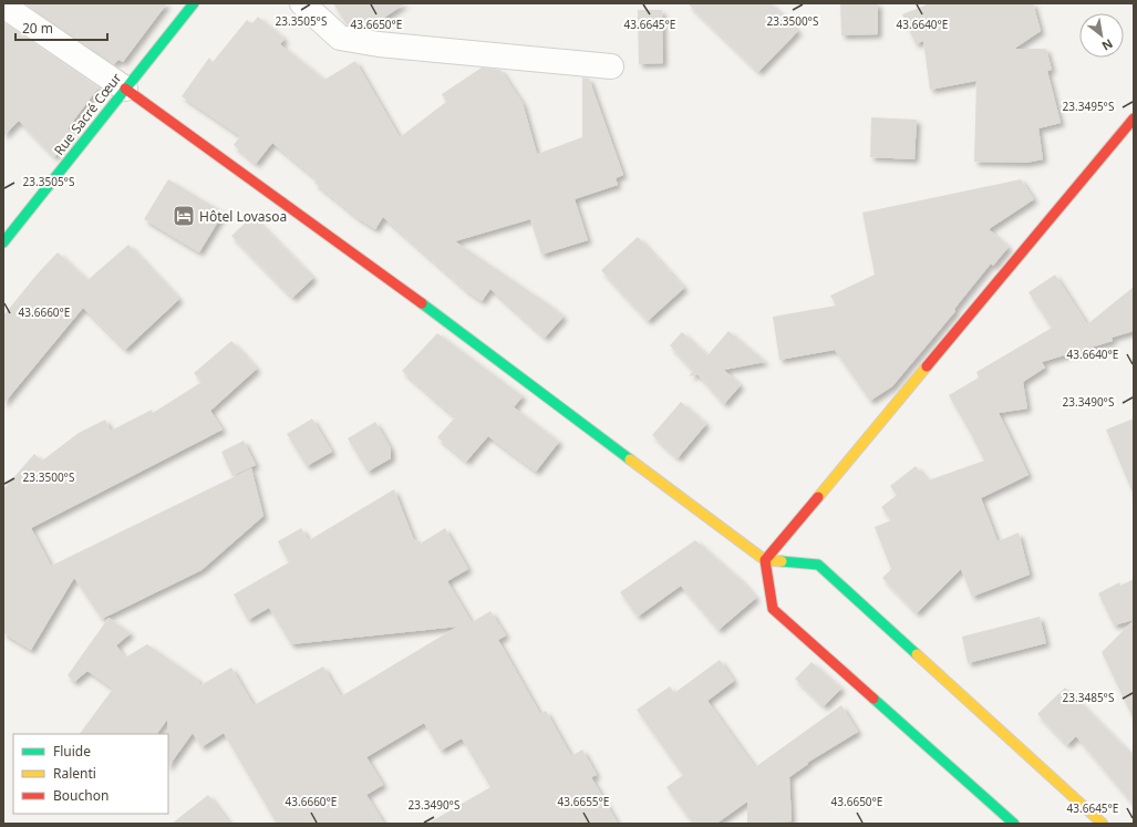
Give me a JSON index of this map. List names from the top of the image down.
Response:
{
  "streets": {
    "street": ["Rue Sacré Cœur"]
  },
  "places": {
    "hotel": ["Hôtel Lovasoa"]
  },
  "legend": ["Fluide", "Ralenti", "Bouchon"],
  "scale_bar": "20 m",
  "north": "bottom right",
  "coordinates": [
    "23.3505°S",
    "23.3500°S",
    "43.6650°E",
    "43.6645°E",
    "43.6640°E",
    "23.3495°S",
    "43.6660°E",
    "23.3490°S",
    "23.3485°S",
    "43.6655°E"
  ]
}
